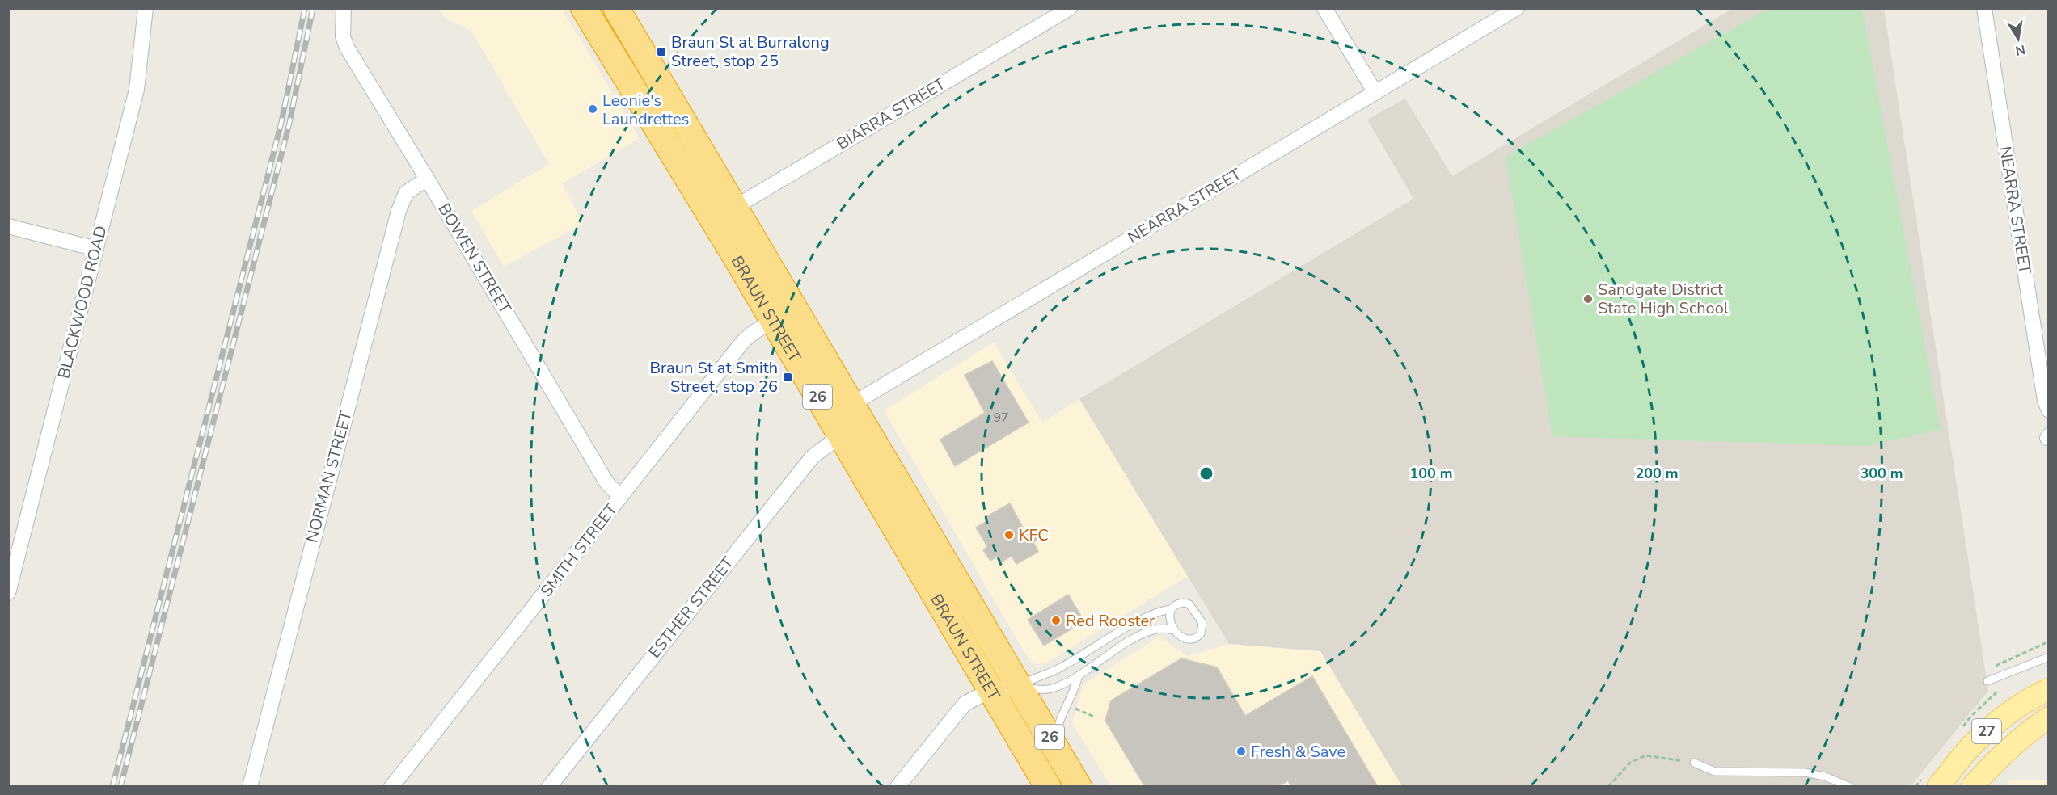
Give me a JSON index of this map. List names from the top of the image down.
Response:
{
  "streets": {
    "highway": ["BRAUN STREET", "26"],
    "main road": ["27"],
    "street": [
      "BIARRA STREET",
      "NEARRA STREET",
      "BOWEN STREET",
      "BLACKWOOD ROAD",
      "NORMAN STREET",
      "SMITH STREET",
      "ESTHER STREET"
    ]
  },
  "crossings": [
    ["BIARRA STREET", "BRAUN STREET"],
    ["NEARRA STREET", "BRAUN STREET"],
    ["BOWEN STREET", "NORMAN STREET"],
    ["BOWEN STREET", "SMITH STREET"],
    ["BRAUN STREET", "SMITH STREET"],
    ["BRAUN STREET", "ESTHER STREET"]
  ],
  "places": {
    "transit": ["Braun St at Burralong Street, stop 25", "Braun St at Smith Street, stop 26"],
    "other": [
      "Leonie's Laundrettes",
      "Sandgate District State High School",
      "KFC",
      "Red Rooster",
      "Fresh & Save"
    ]
  },
  "house_numbers": ["97"],
  "north": "bottom",
  "rings": ["100 m", "200 m", "300 m"]
}
